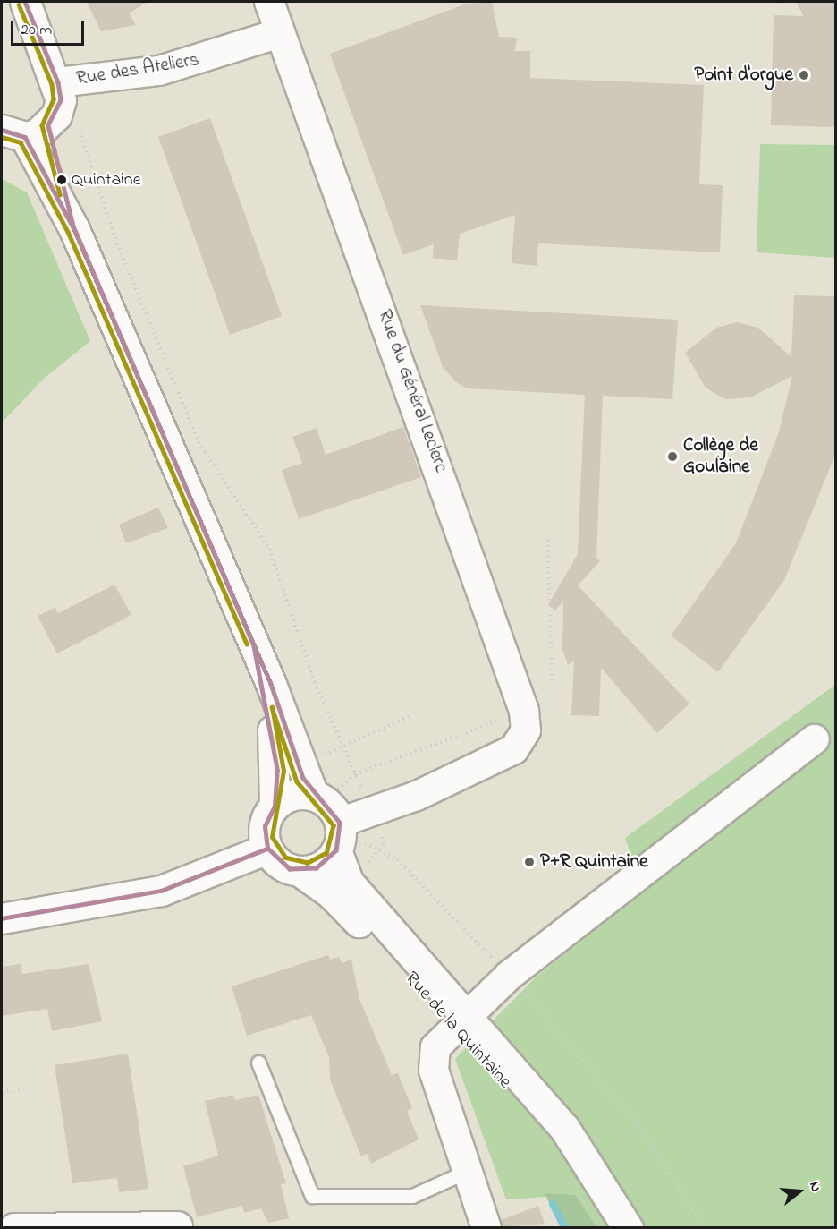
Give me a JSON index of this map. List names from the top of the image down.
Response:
{
  "streets": {
    "street": ["Rue des Ateliers", "Rue du Général Leclerc", "Rue de la Quintaine"]
  },
  "crossings": [
    ["Rue des Ateliers", "Rue du Général Leclerc"]
  ],
  "places": [
    "Point d'orgue",
    "Quintaine",
    "Collège de Goulaine",
    "P+R Quintaine"
  ],
  "scale_bar": "20 m",
  "north": "right"
}
